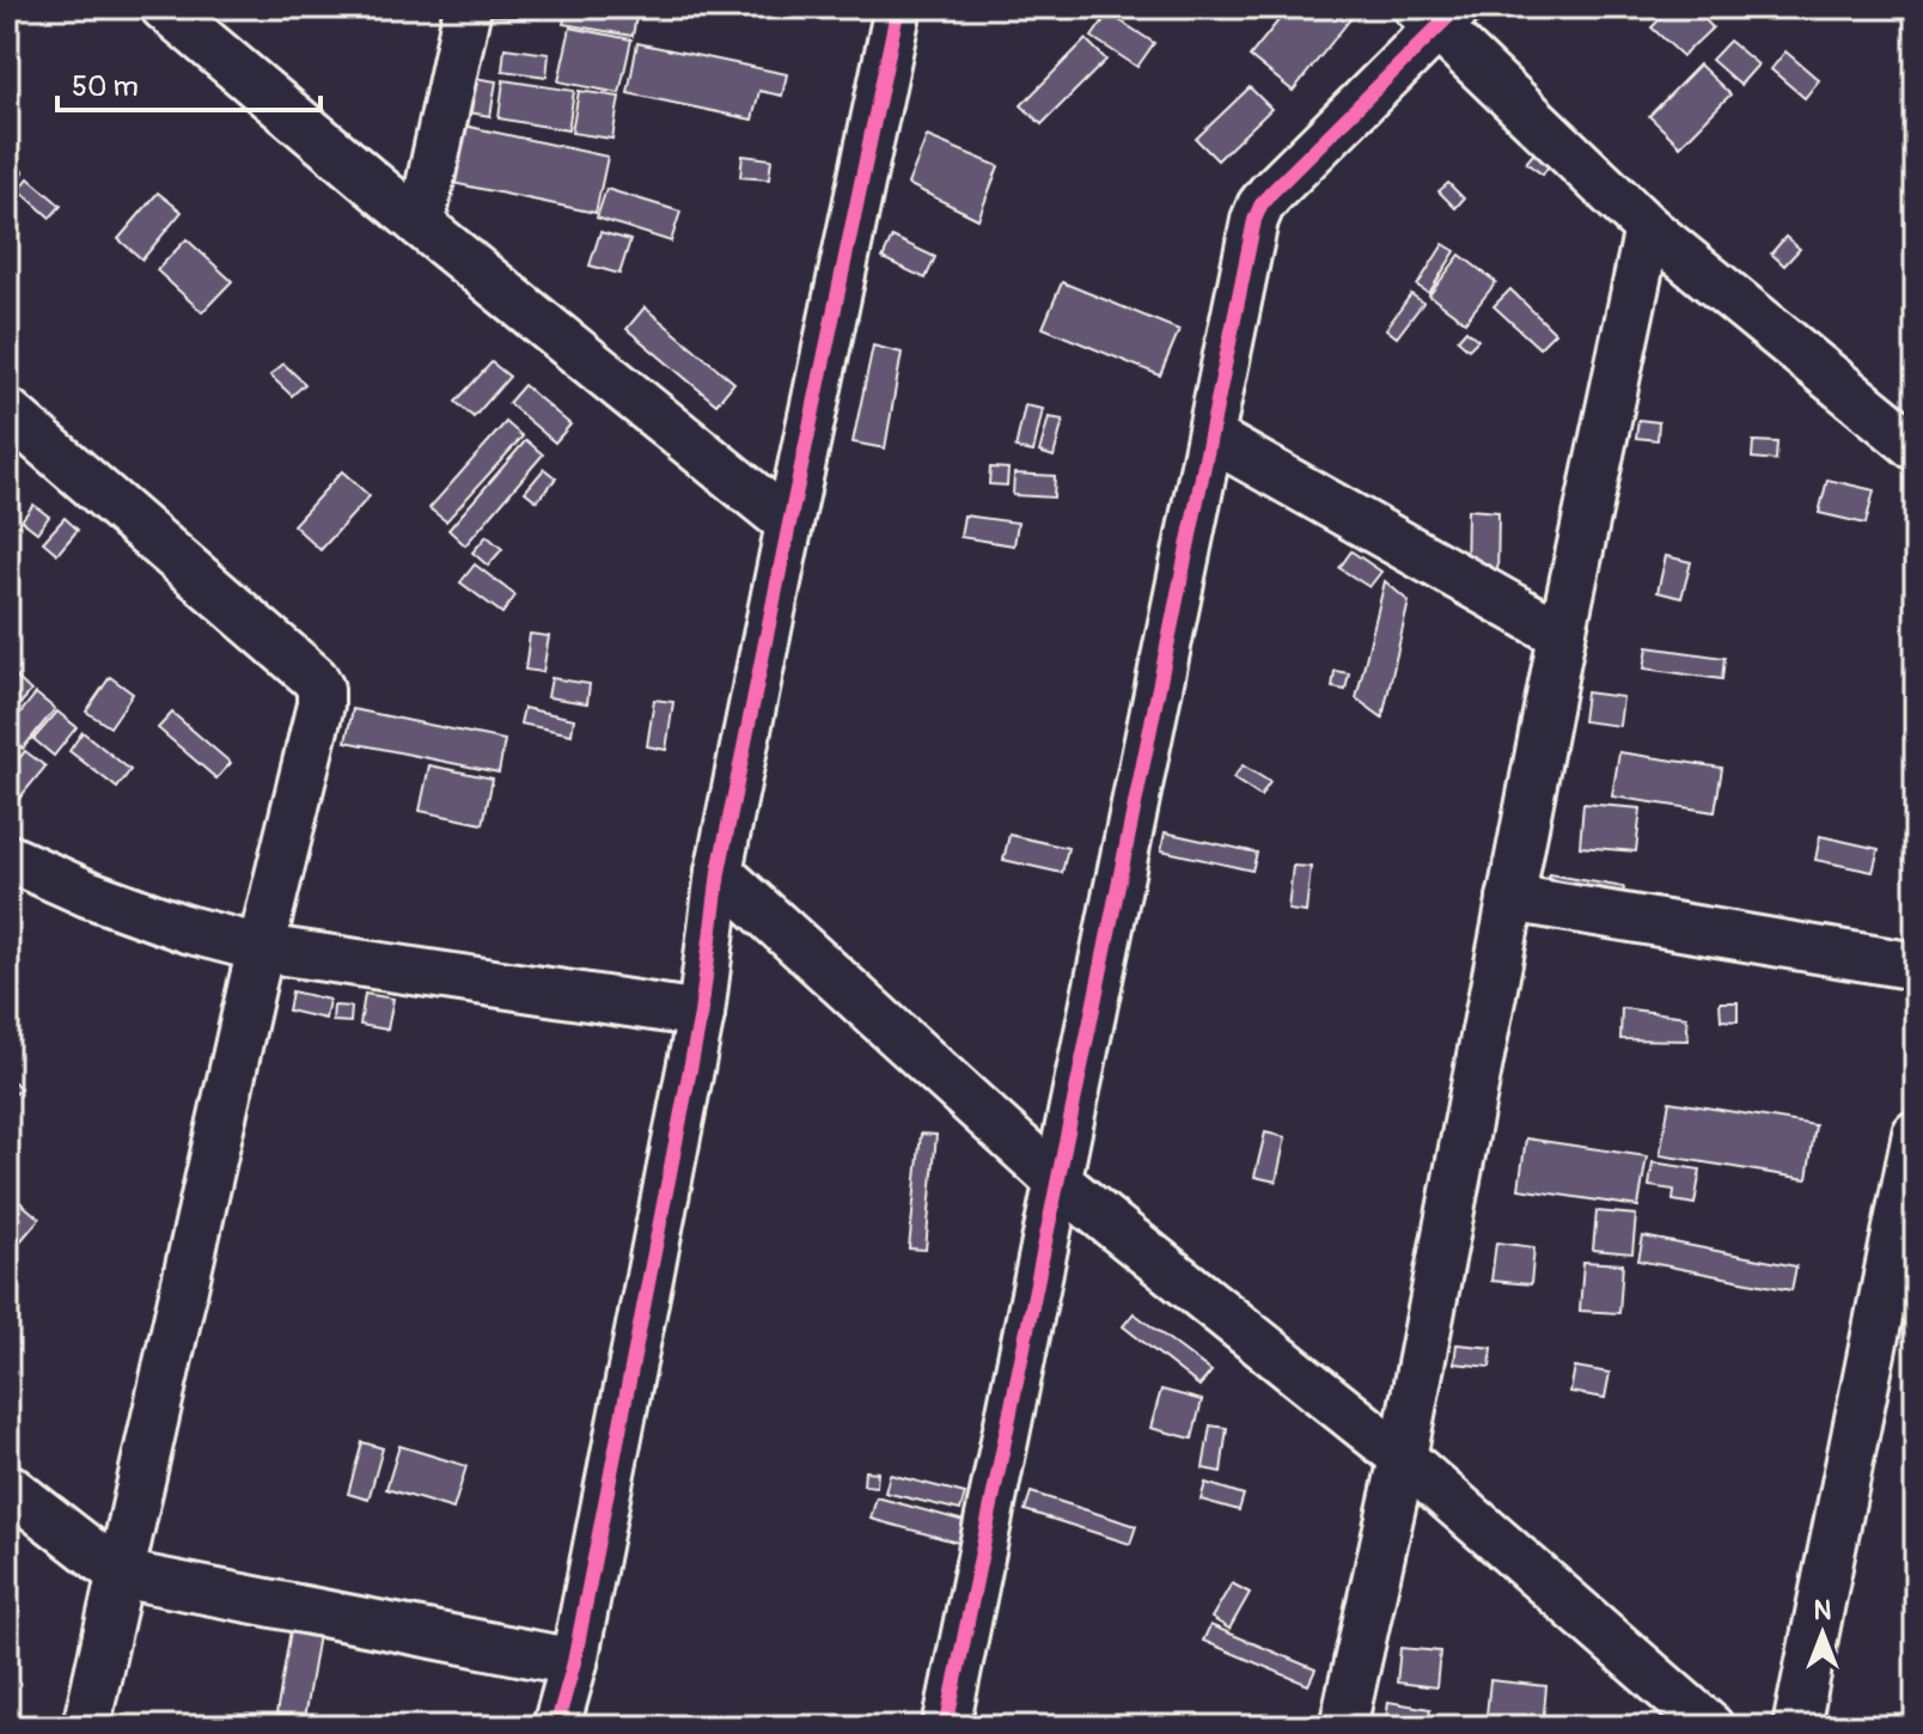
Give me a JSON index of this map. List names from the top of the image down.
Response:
{
  "scale_bar": "50 m",
  "north": "top"
}
